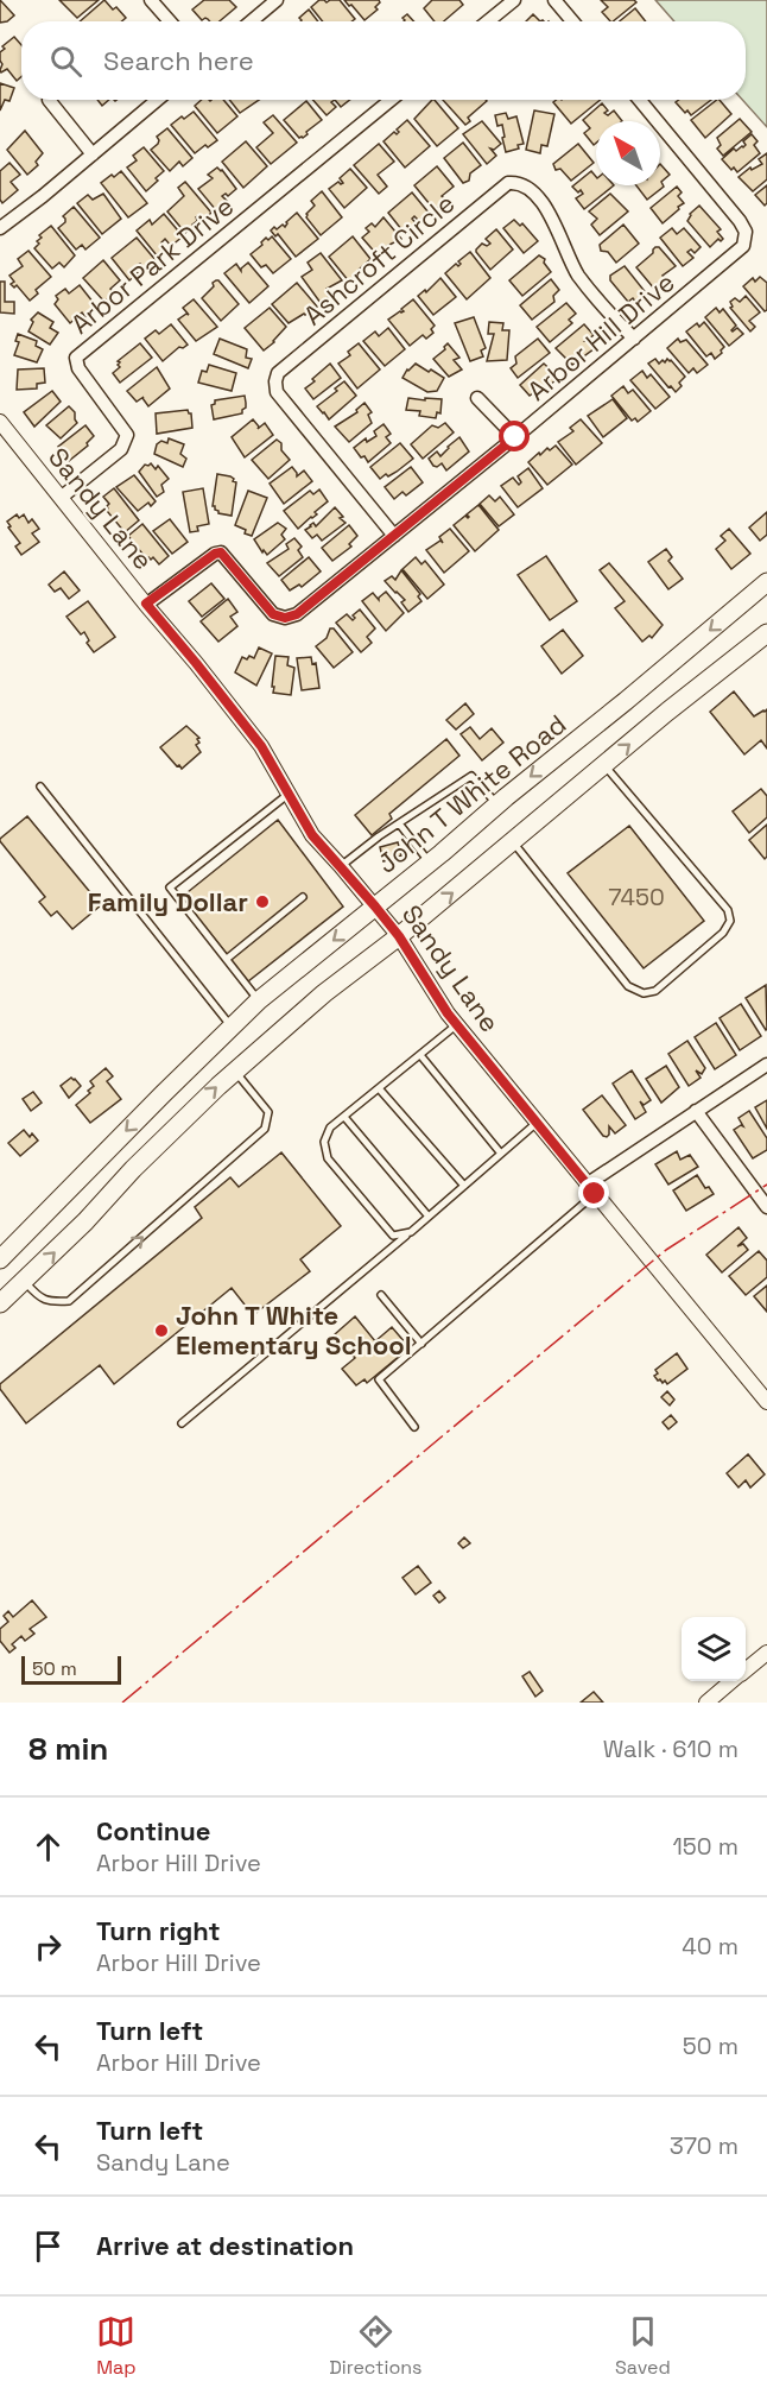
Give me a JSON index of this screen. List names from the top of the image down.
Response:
{
  "streets": {
    "main road": ["John T White Road"],
    "street": [
      "Ashcroft Circle",
      "Arbor Park Drive",
      "Arbor Hill Drive",
      "Sandy Lane"
    ]
  },
  "crossings": [
    ["Ashcroft Circle", "Arbor Hill Drive"],
    ["Arbor Park Drive", "Sandy Lane"],
    ["Arbor Hill Drive", "Sandy Lane"],
    ["Sandy Lane", "John T White Road"]
  ],
  "places": ["Family Dollar", "John T White Elementary School"],
  "house_numbers": ["7450"],
  "scale_bar": "50 m",
  "north": "top left",
  "page": {
    "search": "Search here",
    "scale": "50 m",
    "heading": ["8 min", "Walk · 610 m"],
    "list": [
      ["Continue", "Arbor Hill Drive", "150 m"],
      ["Turn right", "Arbor Hill Drive", "40 m"],
      ["Turn left", "Arbor Hill Drive", "50 m"],
      ["Turn left", "Sandy Lane", "370 m"],
      "Arrive at destination"
    ],
    "nav": ["Map", "Directions", "Saved"]
  }
}
